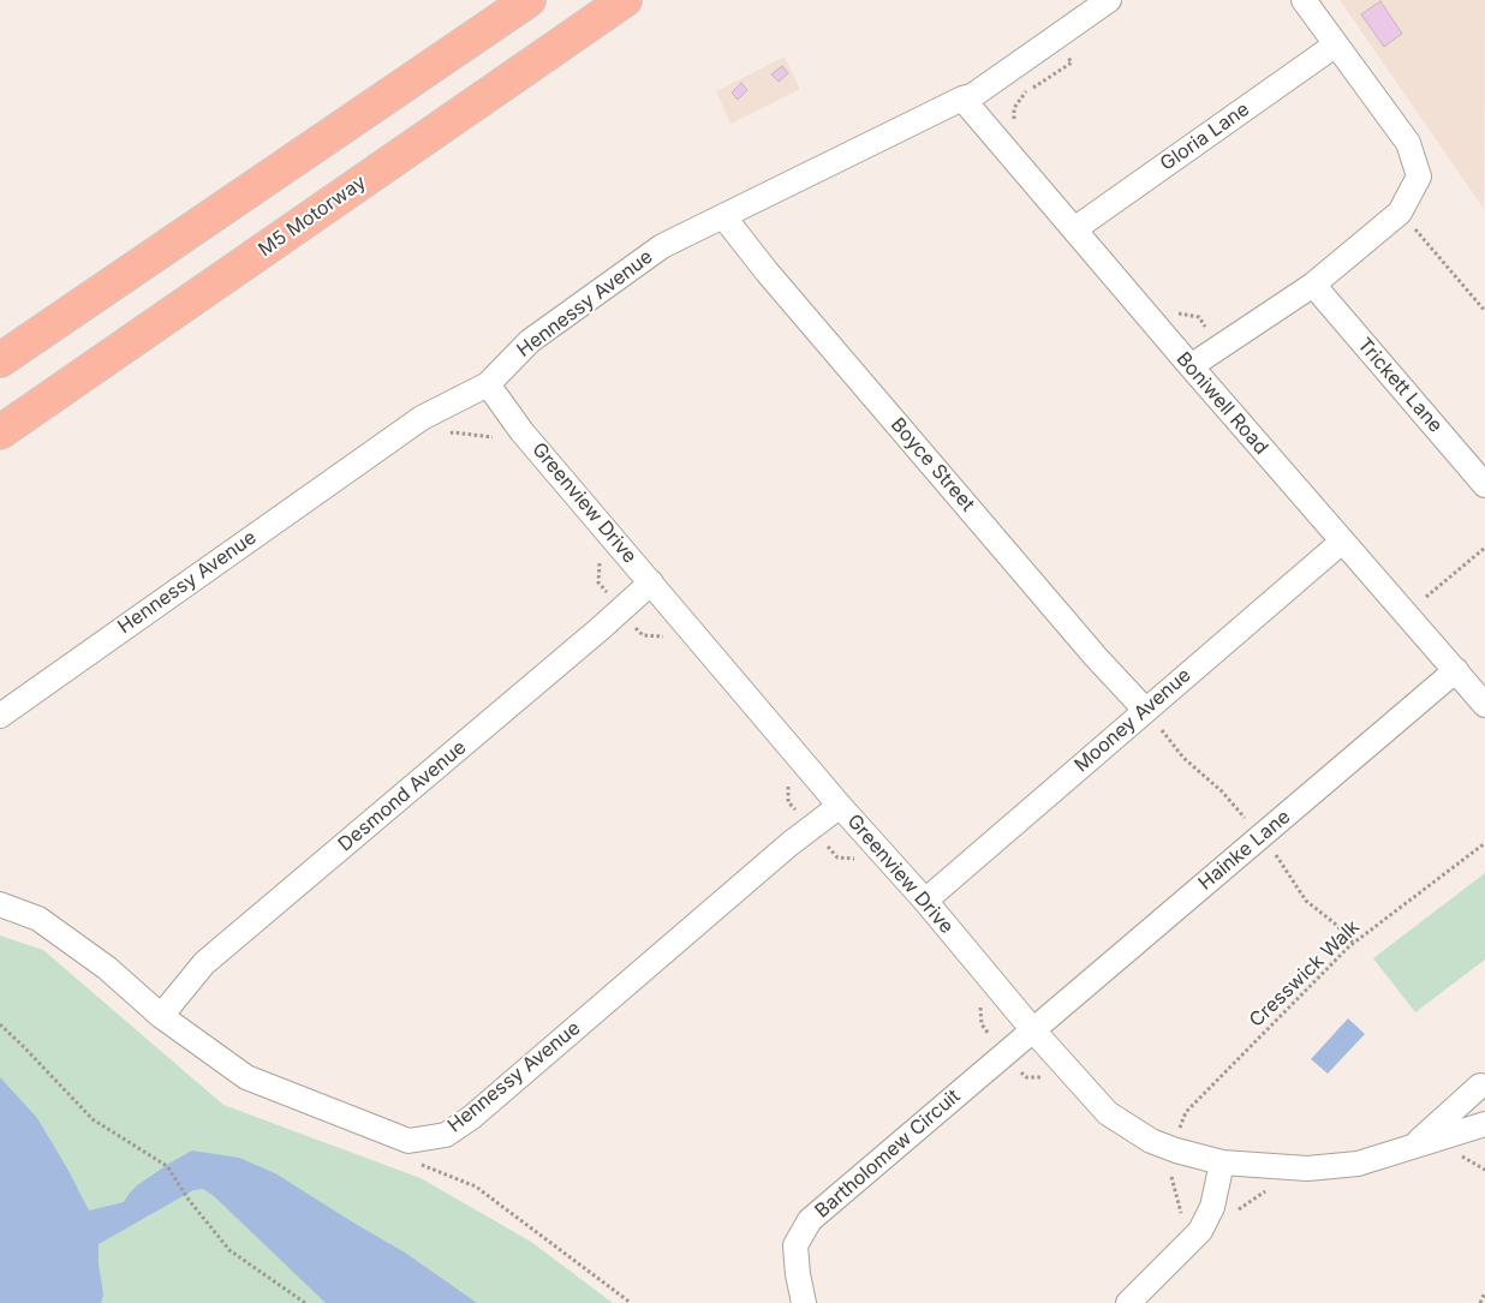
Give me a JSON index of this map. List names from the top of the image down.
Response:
{
  "streets": {
    "highway": ["M5 Motorway"],
    "street": [
      "Gloria Lane",
      "Hennessy Avenue",
      "Trickett Lane",
      "Boniwell Road",
      "Boyce Street",
      "Greenview Drive",
      "Mooney Avenue",
      "Desmond Avenue",
      "Hainke Lane",
      "Bartholomew Circuit"
    ],
    "path": ["Cresswick Walk"]
  },
  "crossings": [
    ["Gloria Lane", "Boniwell Road"],
    ["Hennessy Avenue", "Boniwell Road"],
    ["Hennessy Avenue", "Boyce Street"],
    ["Hennessy Avenue", "Greenview Drive"],
    ["Hennessy Avenue", "Desmond Avenue"],
    ["Boniwell Road", "Mooney Avenue"],
    ["Boniwell Road", "Hainke Lane"],
    ["Boyce Street", "Mooney Avenue"],
    ["Greenview Drive", "Mooney Avenue"],
    ["Greenview Drive", "Desmond Avenue"],
    ["Greenview Drive", "Hainke Lane"],
    ["Greenview Drive", "Cresswick Walk"],
    ["Greenview Drive", "Bartholomew Circuit"],
    ["Hainke Lane", "Bartholomew Circuit"]
  ]
}
